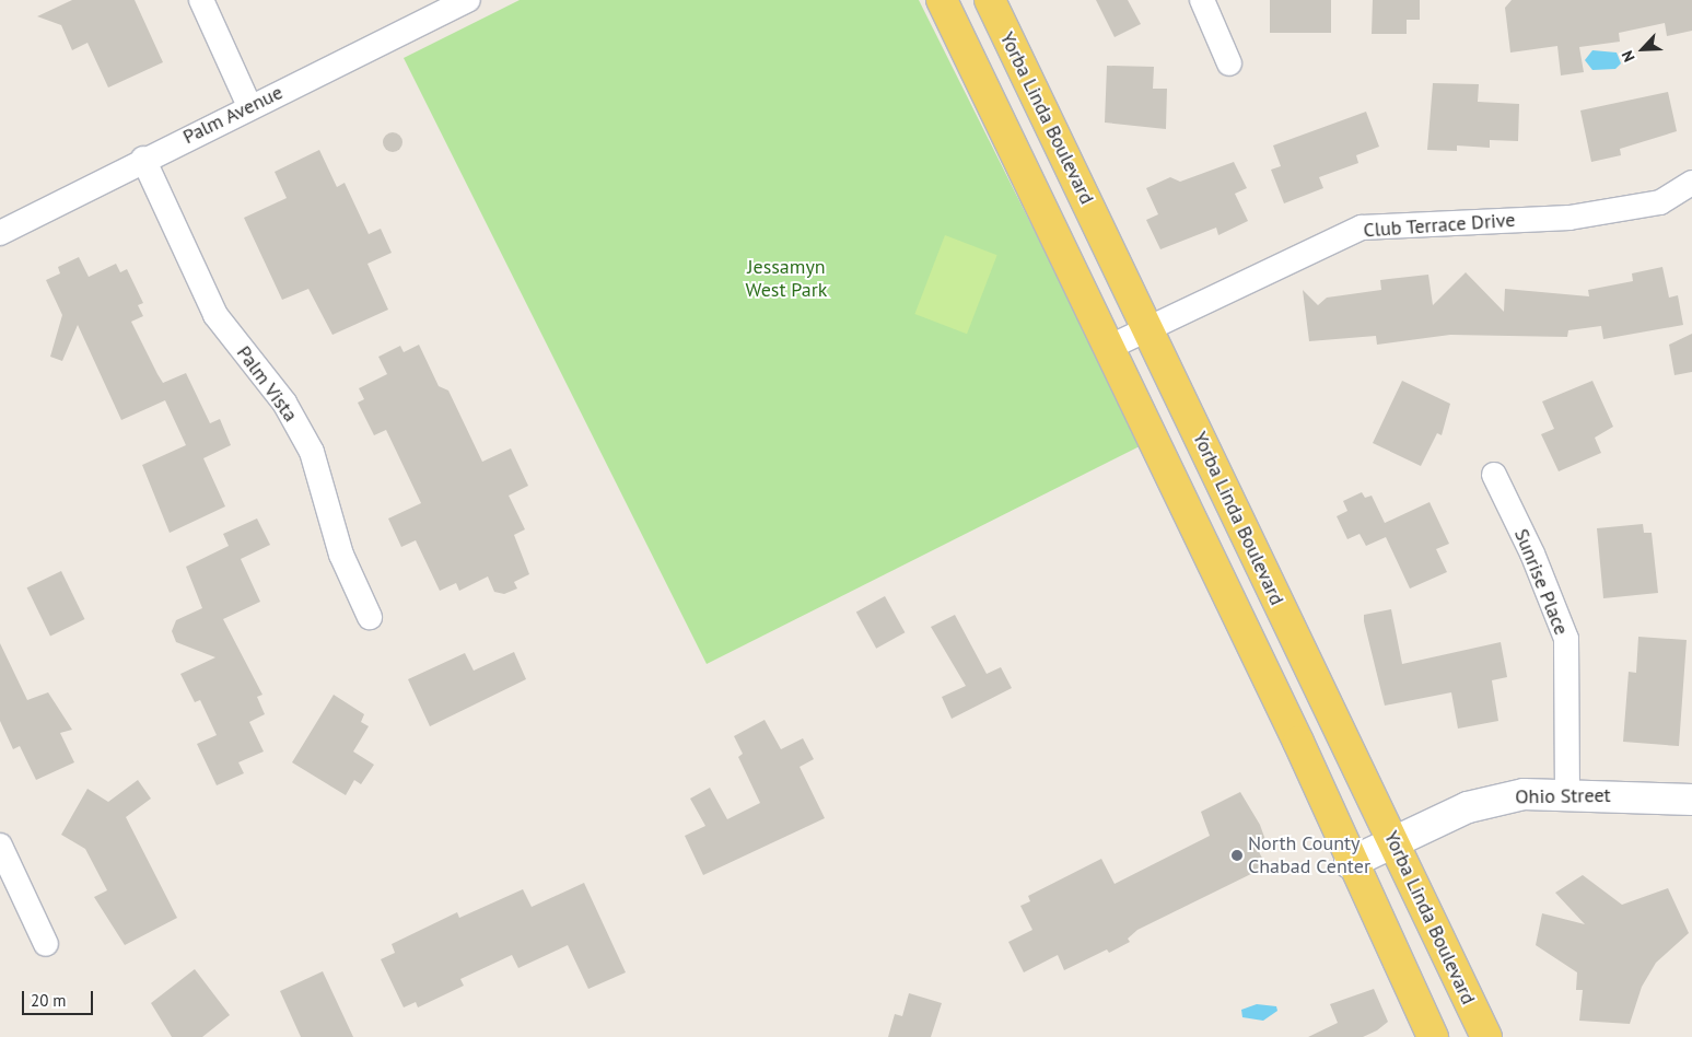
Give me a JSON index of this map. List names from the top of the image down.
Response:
{
  "streets": {
    "main road": ["Yorba Linda Boulevard"],
    "street": [
      "Palm Avenue",
      "Club Terrace Drive",
      "Palm Vista",
      "Sunrise Place",
      "Ohio Street"
    ]
  },
  "crossings": [
    ["Palm Avenue", "Palm Vista"],
    ["Yorba Linda Boulevard", "Club Terrace Drive"],
    ["Yorba Linda Boulevard", "Ohio Street"],
    ["Sunrise Place", "Ohio Street"]
  ],
  "parks": ["Jessamyn West Park"],
  "places": ["North County Chabad Center"],
  "scale_bar": "20 m",
  "north": "bottom left"
}
